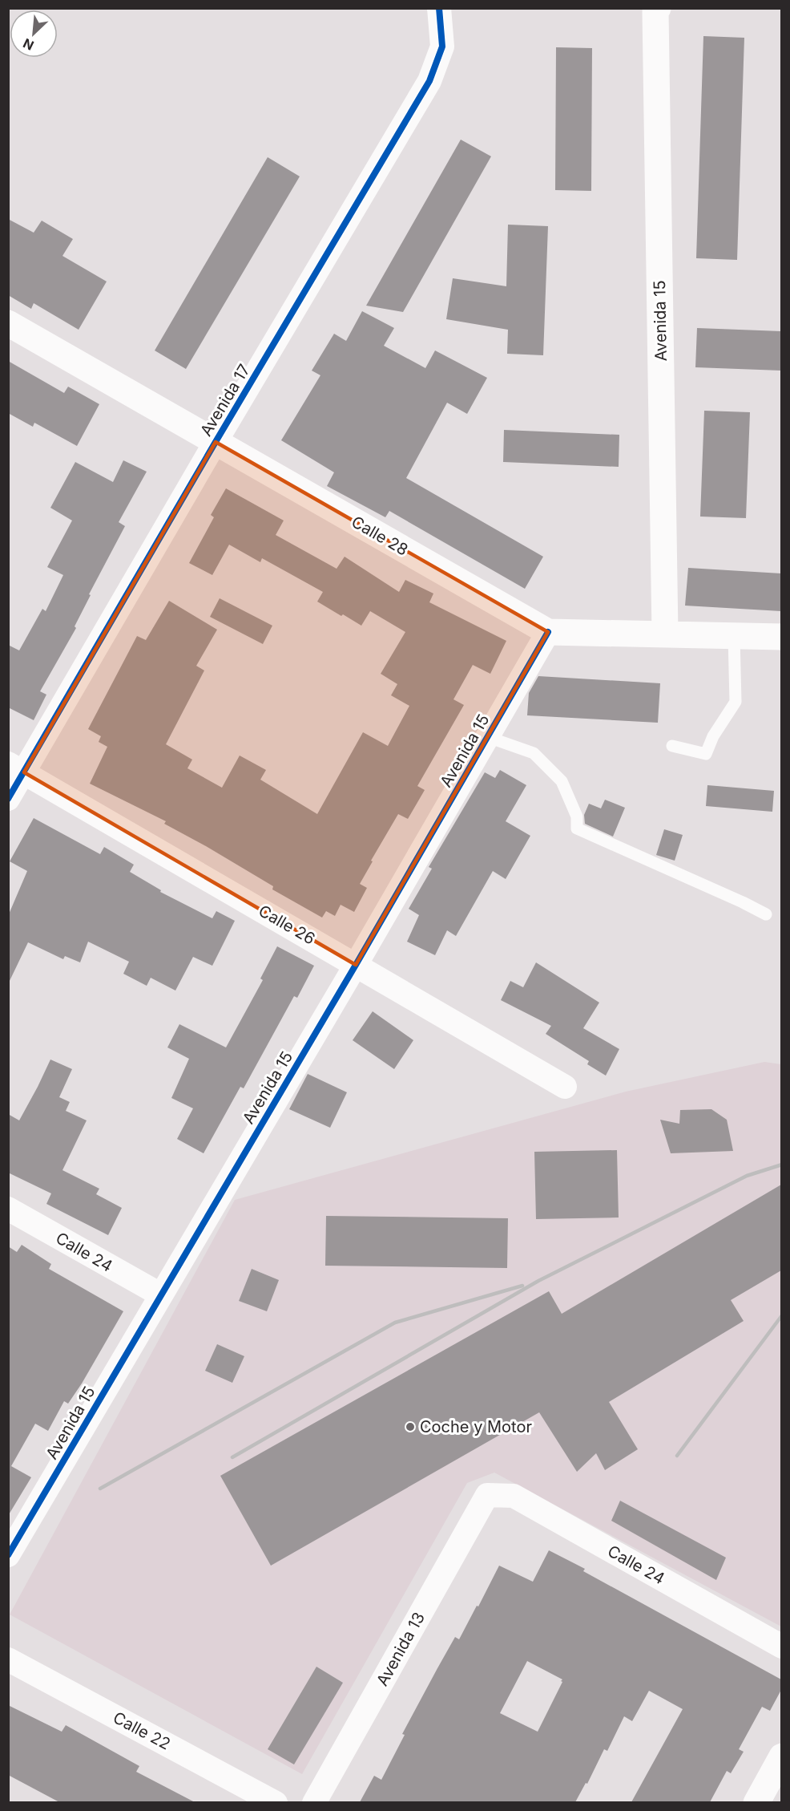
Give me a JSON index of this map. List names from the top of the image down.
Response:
{
  "streets": {
    "street": [
      "Avenida 15",
      "Avenida 17",
      "Calle 28",
      "Calle 26",
      "Calle 24",
      "Avenida 13",
      "Calle 22"
    ]
  },
  "crossings": [
    ["Avenida 15", "Calle 28"],
    ["Avenida 15", "Calle 26"],
    ["Avenida 15", "Calle 24"],
    ["Avenida 17", "Calle 28"],
    ["Avenida 17", "Calle 26"],
    ["Calle 24", "Avenida 13"]
  ],
  "places": ["Coche y Motor"],
  "north": "bottom left"
}
